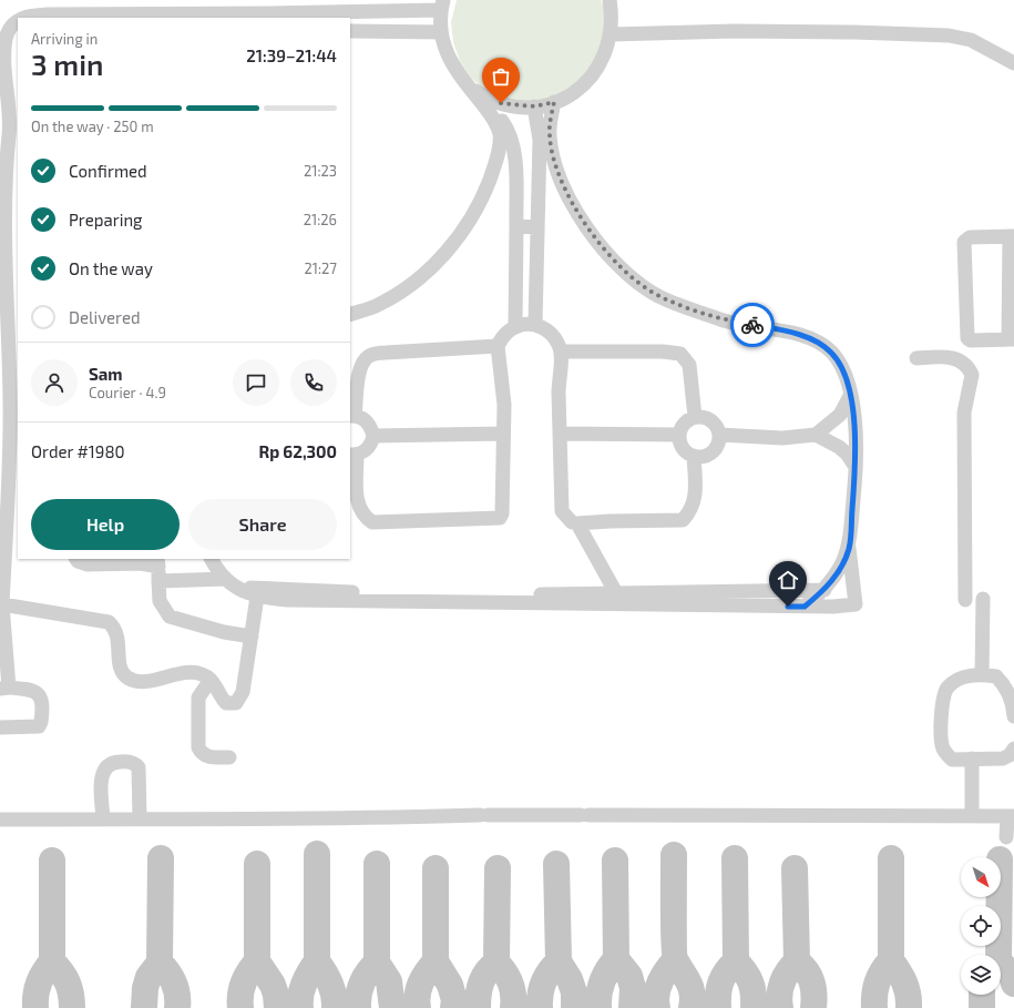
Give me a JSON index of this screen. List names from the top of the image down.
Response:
{
  "north": "bottom right",
  "page": {
    "heading": ["3 min", "Arriving in", "21:39–21:44"],
    "panel": [
      "Sam",
      "Courier · 4.9",
      "Order #1980",
      "Rp 62,300"
    ],
    "bar": "On the way · 250 m",
    "list": [
      ["Confirmed", "21:23"],
      ["Preparing", "21:26"],
      ["On the way", "21:27"],
      "Delivered"
    ],
    "buttons": ["Help", "Share"]
  }
}
